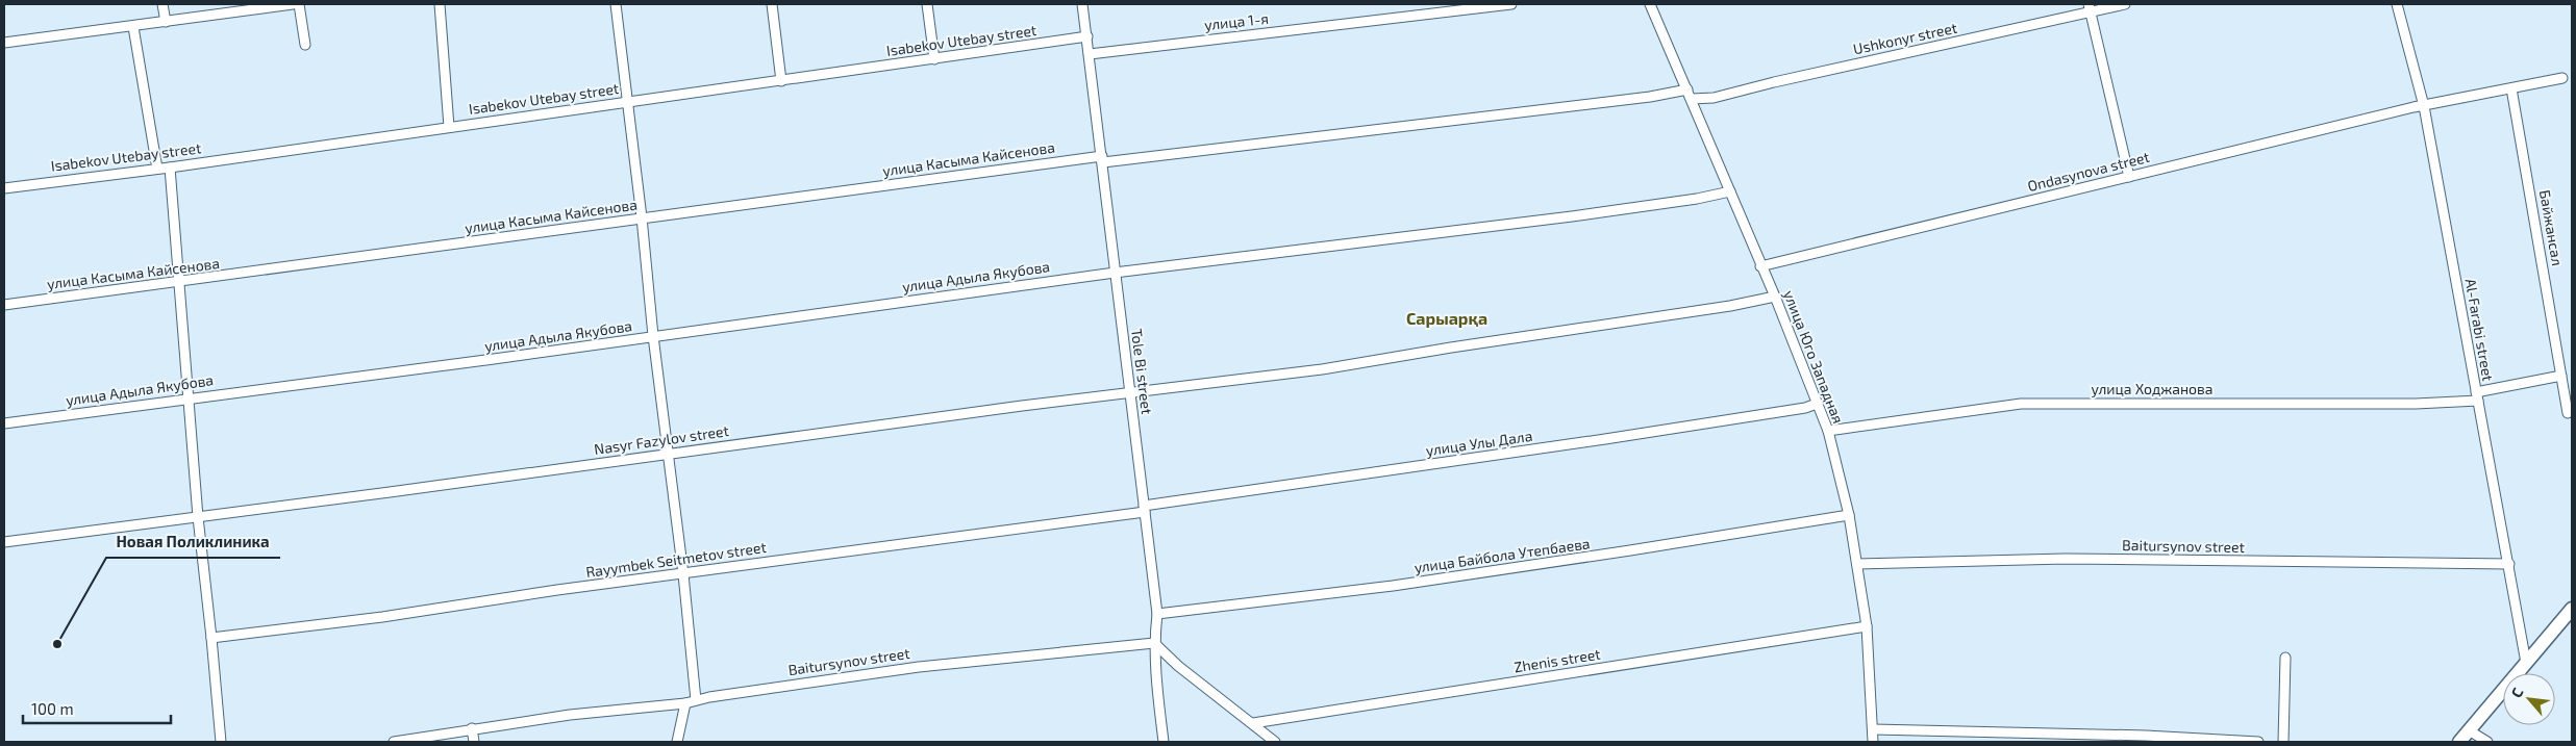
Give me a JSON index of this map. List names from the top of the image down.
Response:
{
  "streets": {
    "street": [
      "улица 1-я",
      "Ushkonyr street",
      "Isabekov Utebay street",
      "улица Касыма Кайсенова",
      "Ondasynova street",
      "Байжансал",
      "улица Адыла Якубова",
      "Al-Farabi street",
      "улица Юго Западная",
      "Tole Bi street",
      "улица Ходжанова",
      "Nasyr Fazylov street",
      "улица Улы Дала",
      "Baitursynov street",
      "улица Байбола Утепбаева",
      "Rayymbek Seitmetov street",
      "Zhenis street"
    ]
  },
  "crossings": [
    ["улица 1-я", "Tole Bi street"],
    ["Ushkonyr street", "улица Касыма Кайсенова"],
    ["Ushkonyr street", "улица Юго Западная"],
    ["Ushkonyr street", "Tole Bi street"],
    ["Isabekov Utebay street", "Tole Bi street"],
    ["улица Касыма Кайсенова", "Tole Bi street"],
    ["Ondasynova street", "Al-Farabi street"],
    ["Ondasynova street", "улица Юго Западная"],
    ["улица Адыла Якубова", "улица Юго Западная"],
    ["улица Адыла Якубова", "Tole Bi street"],
    ["Al-Farabi street", "улица Ходжанова"],
    ["Al-Farabi street", "Baitursynov street"],
    ["улица Юго Западная", "улица Ходжанова"],
    ["улица Юго Западная", "Nasyr Fazylov street"],
    ["улица Юго Западная", "улица Улы Дала"],
    ["улица Юго Западная", "Baitursynov street"],
    ["улица Юго Западная", "улица Байбола Утепбаева"],
    ["улица Юго Западная", "Zhenis street"],
    ["Tole Bi street", "Nasyr Fazylov street"],
    ["Tole Bi street", "улица Улы Дала"],
    ["Tole Bi street", "Baitursynov street"],
    ["Tole Bi street", "улица Байбола Утепбаева"],
    ["Tole Bi street", "Rayymbek Seitmetov street"],
    ["улица Улы Дала", "Rayymbek Seitmetov street"]
  ],
  "districts": ["Сарыарқа"],
  "places": ["Новая Поликлиника"],
  "scale_bar": "100 m",
  "north": "top left"
}
